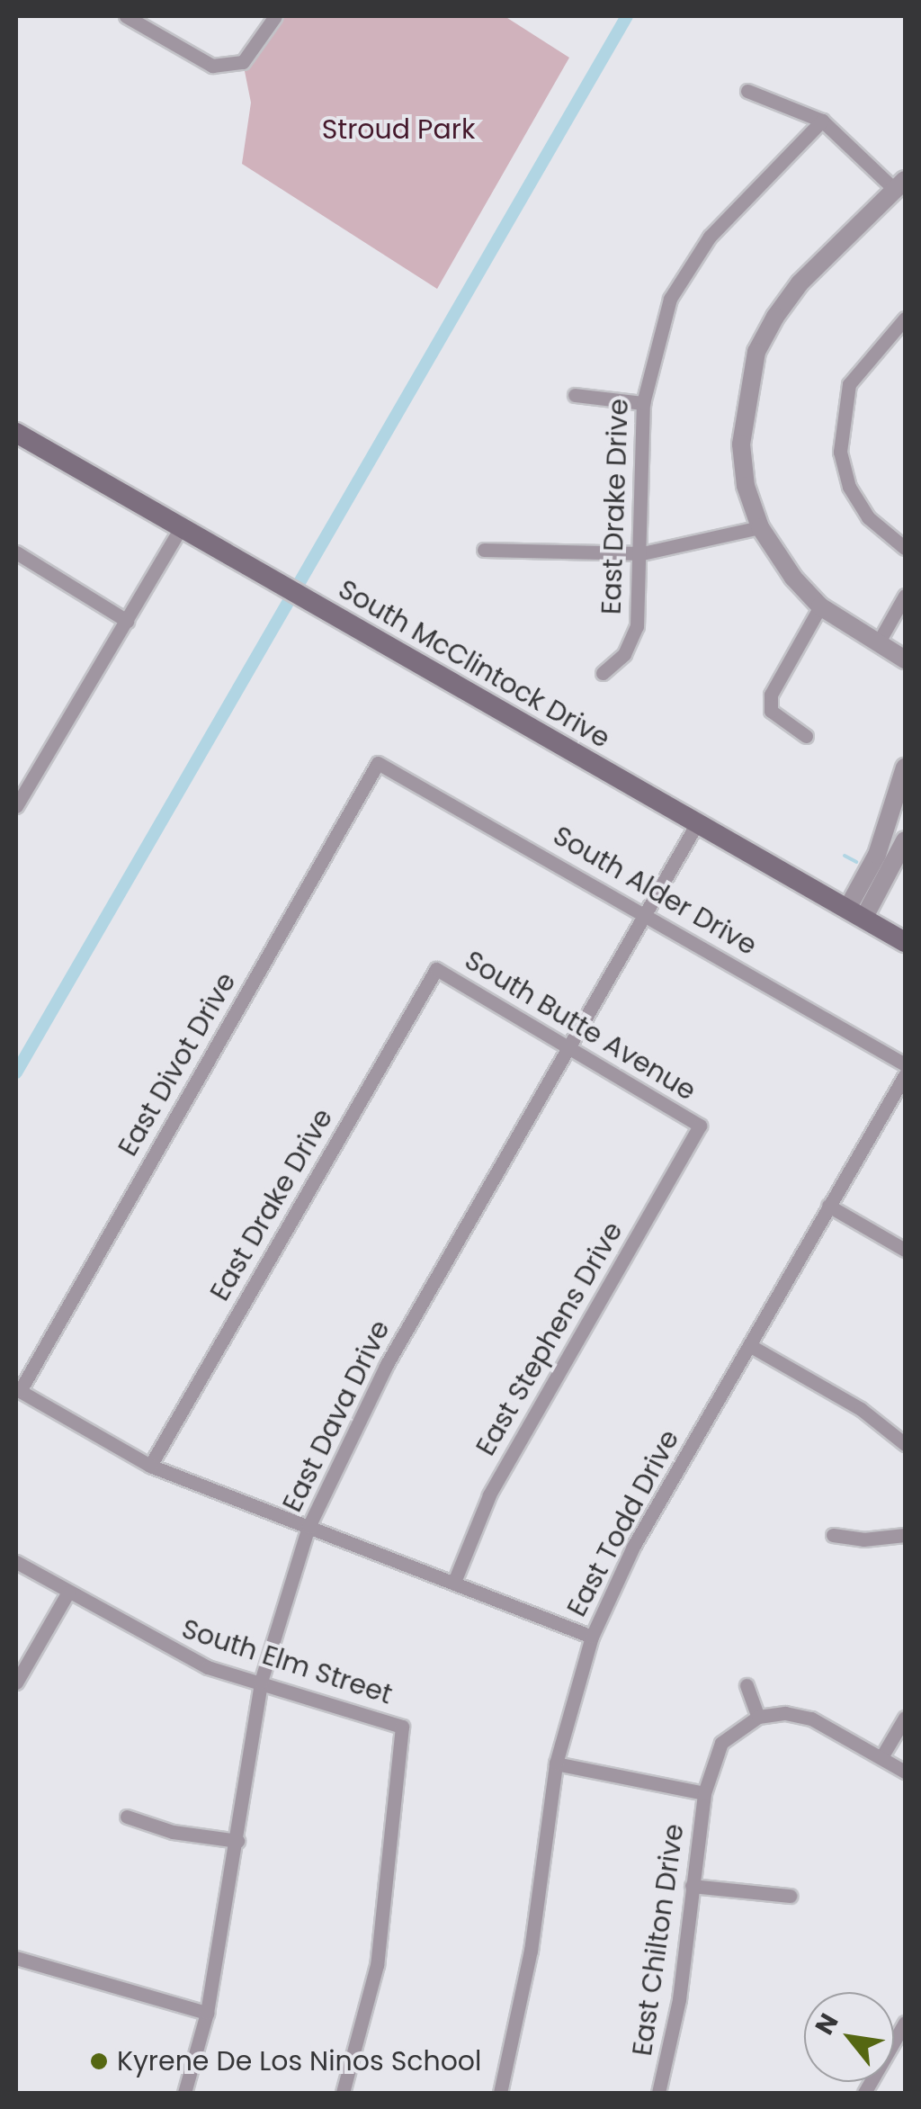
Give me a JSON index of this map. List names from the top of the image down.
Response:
{
  "streets": {
    "main road": ["South McClintock Drive"],
    "street": [
      "East Drake Drive",
      "South Alder Drive",
      "South Butte Avenue",
      "East Divot Drive",
      "East Stephens Drive",
      "East Dava Drive",
      "East Todd Drive",
      "South Elm Street",
      "East Chilton Drive"
    ]
  },
  "crossings": [
    ["East Drake Drive", "South Butte Avenue"],
    ["East Drake Drive", "East Divot Drive"],
    ["South McClintock Drive", "East Dava Drive"],
    ["South Alder Drive", "East Divot Drive"],
    ["South Alder Drive", "East Dava Drive"],
    ["South Butte Avenue", "East Stephens Drive"],
    ["South Butte Avenue", "East Dava Drive"],
    ["East Dava Drive", "South Elm Street"]
  ],
  "parks": ["Stroud Park"],
  "places": ["Kyrene De Los Ninos School"],
  "north": "top left"
}
